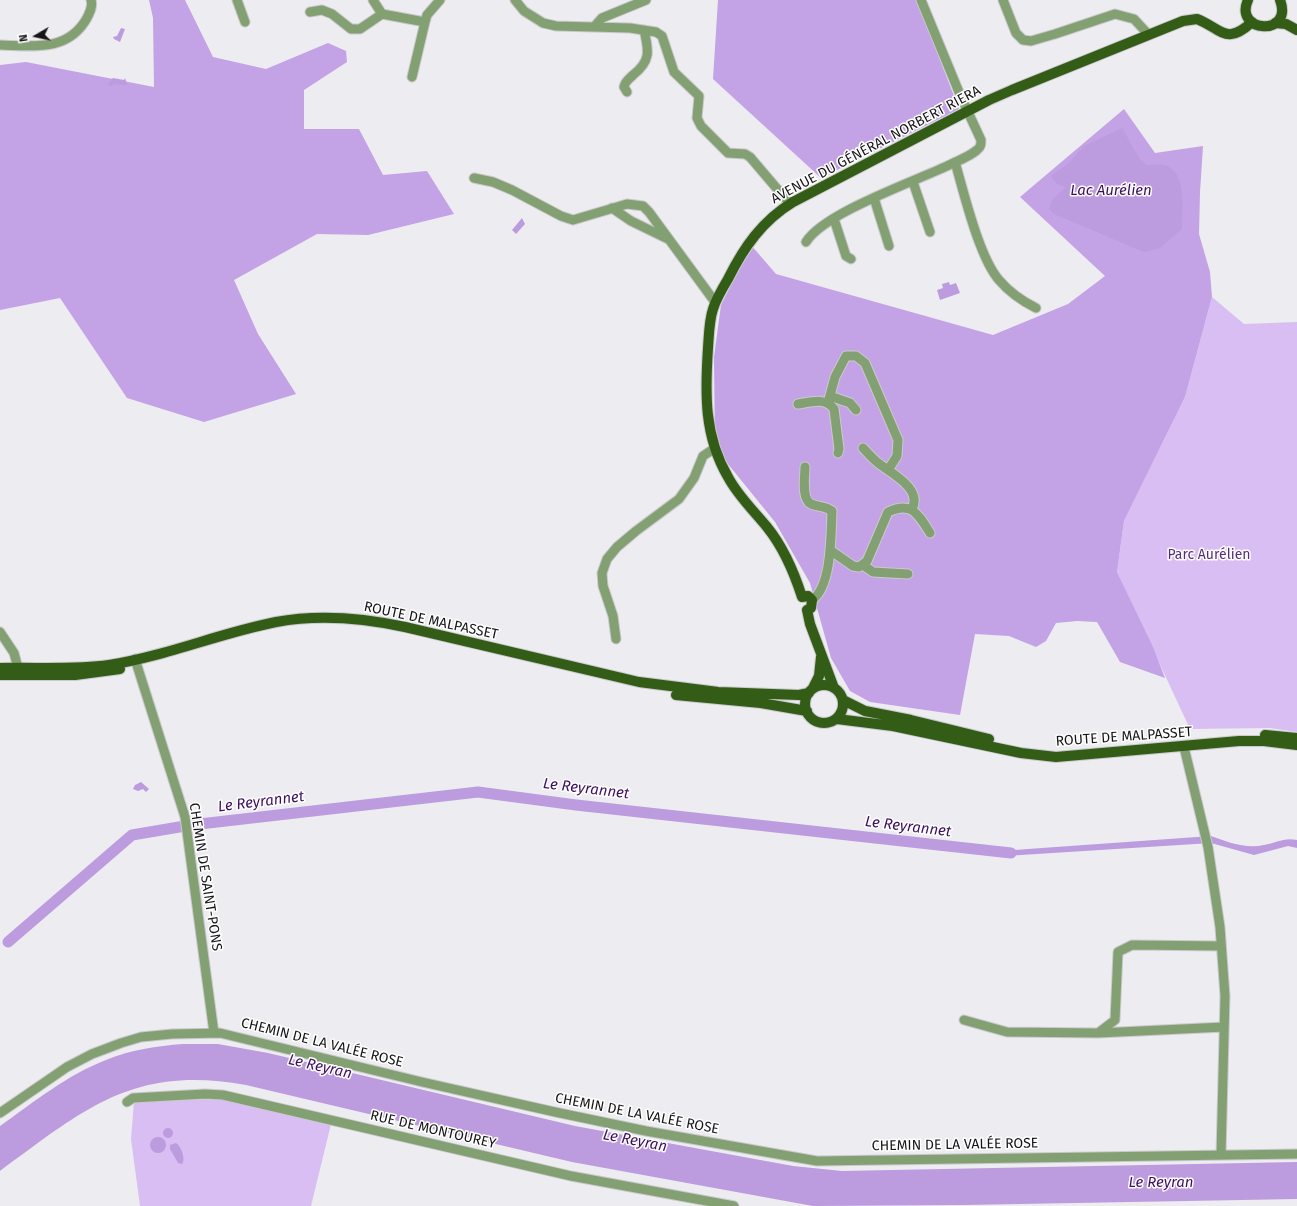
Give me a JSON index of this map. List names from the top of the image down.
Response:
{
  "streets": {
    "main road": ["AVENUE DU GÉNÉRAL NORBERT RIERA", "ROUTE DE MALPASSET"],
    "street": ["CHEMIN DE SAINT-PONS", "CHEMIN DE LA VALÉE ROSE", "RUE DE MONTOUREY"]
  },
  "crossings": [
    ["ROUTE DE MALPASSET", "CHEMIN DE SAINT-PONS"],
    ["CHEMIN DE SAINT-PONS", "CHEMIN DE LA VALÉE ROSE"]
  ],
  "water": ["Lac Aurélien", "Le Reyrannet", "Le Reyran"],
  "parks": ["Parc Aurélien"],
  "north": "left"
}
